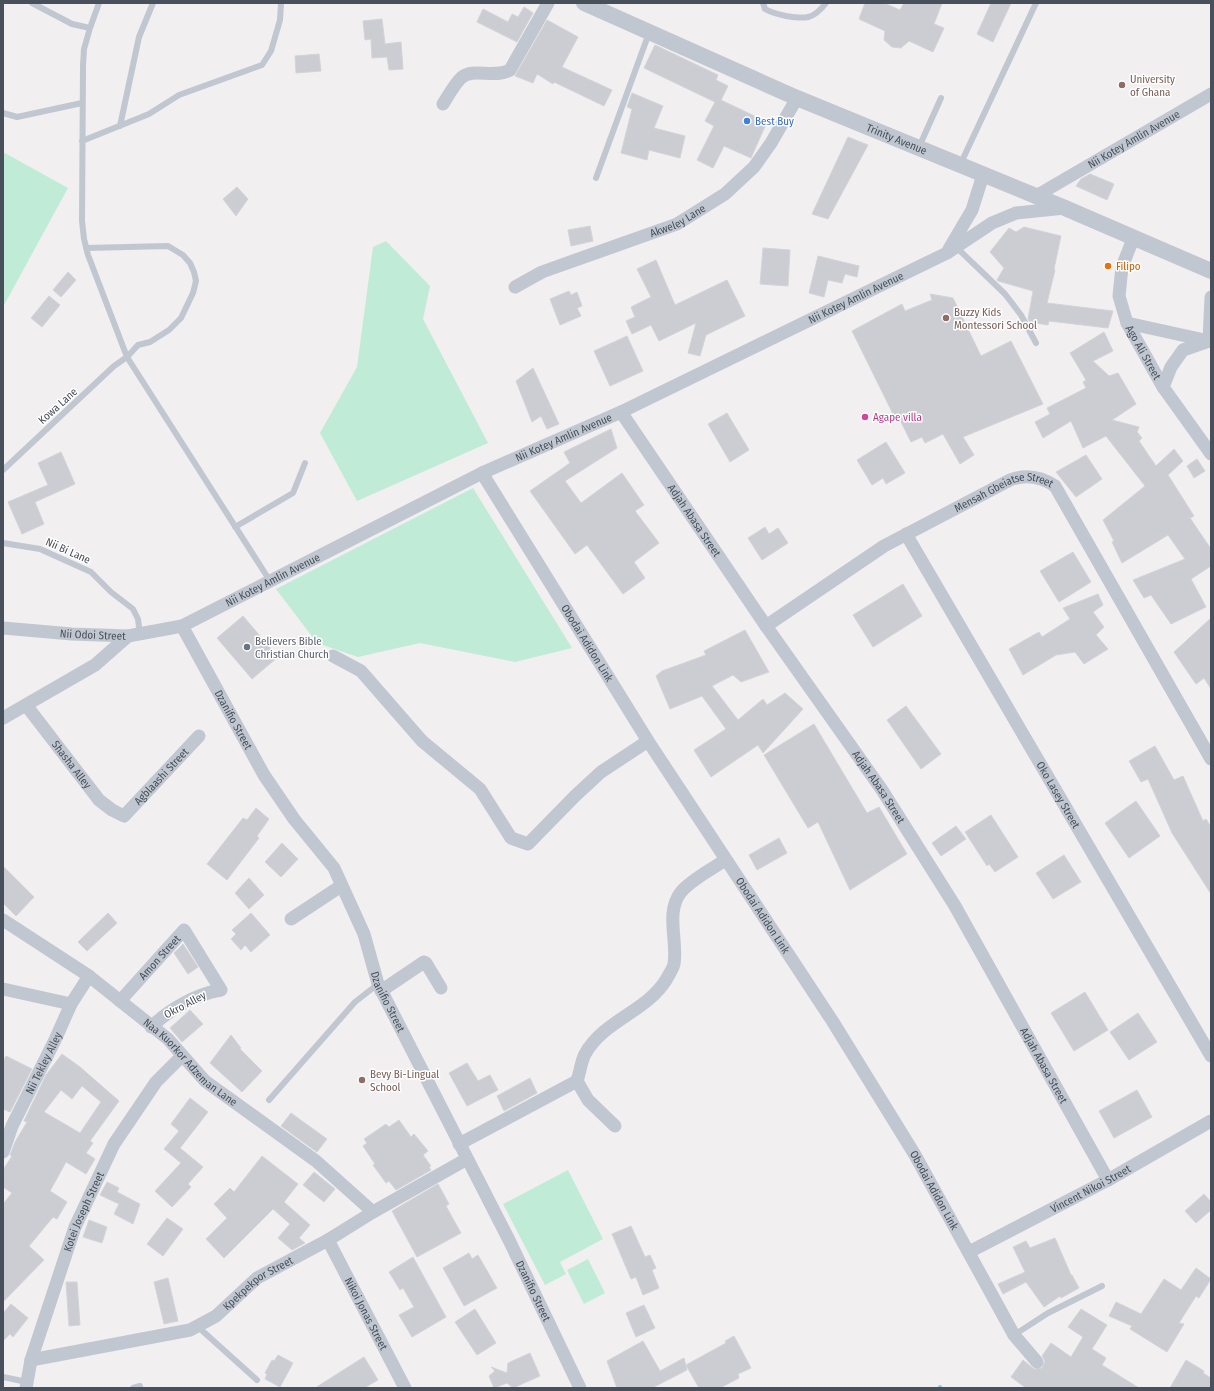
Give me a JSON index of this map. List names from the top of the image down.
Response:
{
  "streets": {
    "street": [
      "Nii Kotey Amlin Avenue",
      "Trinity Avenue",
      "Akweley Lane",
      "Ago Ali Street",
      "Mensah Gbeiatse Street",
      "Adjah Abasa Street",
      "Nii Odoi Street",
      "Obodai Adidon Link",
      "Dzanifio Street",
      "Shasha Alley",
      "Agblaashi Street",
      "Oko Lasey Street",
      "Amon Street",
      "Okro Alley",
      "Naa Kuorkor Adzeman Lane",
      "Nii Tekley Alley",
      "Vincent Nikoi Street",
      "Kotei Joseph Street",
      "Kpekpekpor Street",
      "Nikoi Jonas Street"
    ],
    "lane": ["Kowa Lane", "Nii Bi Lane"]
  },
  "crossings": [
    ["Nii Kotey Amlin Avenue", "Trinity Avenue"],
    ["Nii Kotey Amlin Avenue", "Adjah Abasa Street"],
    ["Nii Kotey Amlin Avenue", "Nii Odoi Street"],
    ["Nii Kotey Amlin Avenue", "Obodai Adidon Link"],
    ["Nii Kotey Amlin Avenue", "Dzanifio Street"],
    ["Trinity Avenue", "Akweley Lane"],
    ["Trinity Avenue", "Ago Ali Street"],
    ["Mensah Gbeiatse Street", "Adjah Abasa Street"],
    ["Mensah Gbeiatse Street", "Oko Lasey Street"],
    ["Adjah Abasa Street", "Vincent Nikoi Street"],
    ["Nii Bi Lane", "Nii Odoi Street"],
    ["Nii Odoi Street", "Dzanifio Street"],
    ["Obodai Adidon Link", "Vincent Nikoi Street"],
    ["Dzanifio Street", "Kpekpekpor Street"],
    ["Shasha Alley", "Agblaashi Street"],
    ["Amon Street", "Okro Alley"],
    ["Amon Street", "Naa Kuorkor Adzeman Lane"],
    ["Okro Alley", "Naa Kuorkor Adzeman Lane"],
    ["Naa Kuorkor Adzeman Lane", "Nii Tekley Alley"],
    ["Naa Kuorkor Adzeman Lane", "Kotei Joseph Street"],
    ["Naa Kuorkor Adzeman Lane", "Kpekpekpor Street"],
    ["Kotei Joseph Street", "Kpekpekpor Street"],
    ["Kpekpekpor Street", "Nikoi Jonas Street"]
  ],
  "places": [
    "University of Ghana",
    "Best Buy",
    "Filipo",
    "Buzzy Kids Montessori School",
    "Agape villa",
    "Believers Bible Christian Church",
    "Bevy Bi-Lingual School"
  ]
}
